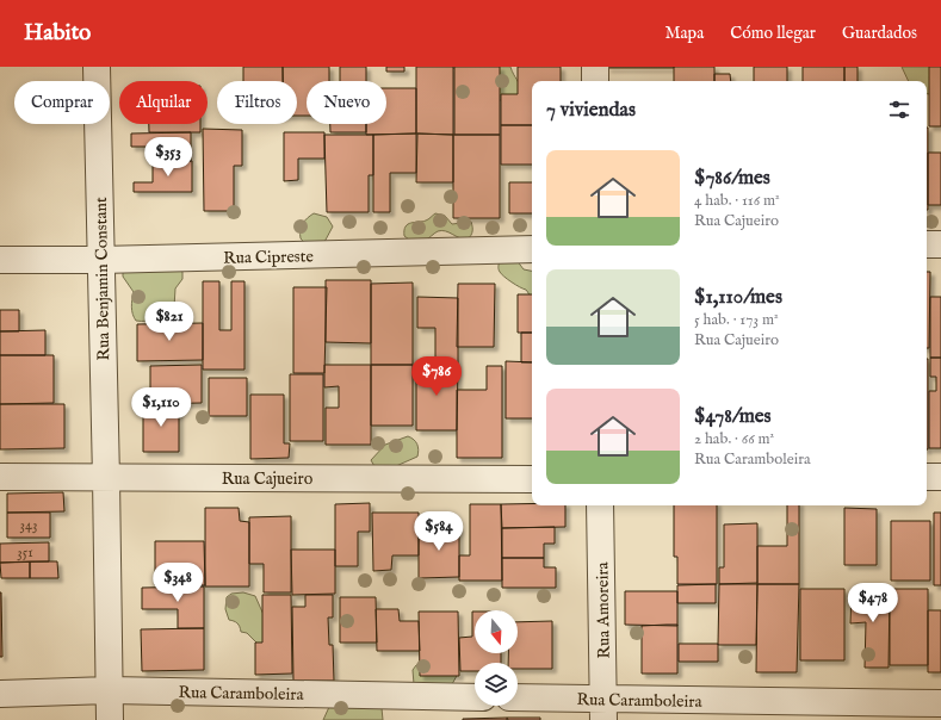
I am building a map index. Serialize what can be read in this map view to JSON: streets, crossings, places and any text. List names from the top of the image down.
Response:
{
  "streets": {
    "street": [
      "Rua Cipreste",
      "Rua Benjamin Constant",
      "Rua Cajueiro",
      "Rua Amoreira",
      "Rua Caramboleira"
    ]
  },
  "crossings": [
    ["Rua Cipreste", "Rua Benjamin Constant"],
    ["Rua Benjamin Constant", "Rua Cajueiro"],
    ["Rua Benjamin Constant", "Rua Caramboleira"],
    ["Rua Amoreira", "Rua Caramboleira"]
  ],
  "house_numbers": ["343", "351"],
  "north": "bottom",
  "page": {
    "header": "Habito",
    "nav": ["Mapa", "Cómo llegar", "Guardados"],
    "chip": [
      "Comprar",
      "Alquilar",
      "Filtros",
      "Nuevo"
    ],
    "heading": "7 viviendas",
    "price": [
      "$353",
      "$821",
      "$786",
      "$1,110",
      "$584",
      "$348",
      "$478"
    ],
    "list": [
      {
        "name": "$786/mes",
        "note": "4 hab. · 116 m² · Rua Cajueiro"
      },
      {
        "name": "$1,110/mes",
        "note": "5 hab. · 173 m² · Rua Cajueiro"
      },
      {
        "name": "$478/mes",
        "note": "2 hab. · 66 m² · Rua Caramboleira"
      }
    ]
  }
}
